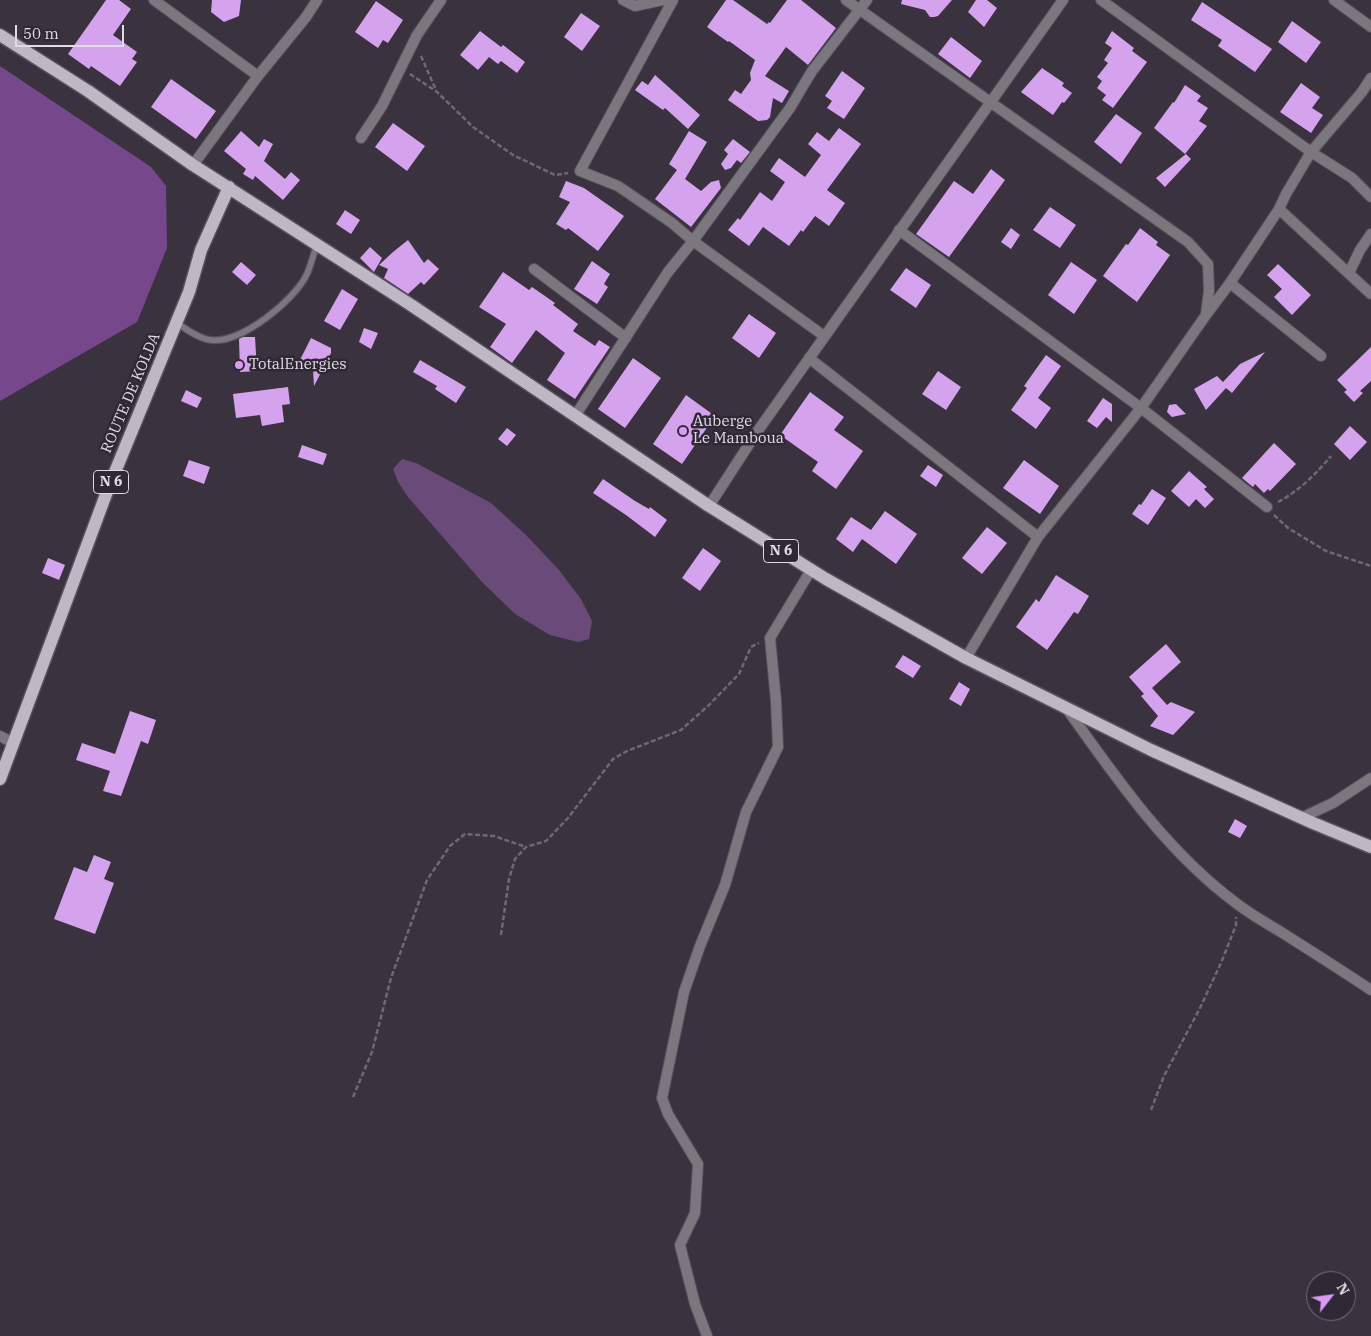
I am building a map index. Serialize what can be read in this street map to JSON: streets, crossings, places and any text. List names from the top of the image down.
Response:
{
  "streets": {
    "main road": ["ROUTE DE KOLDA", "N 6"]
  },
  "crossings": [
    ["ROUTE DE KOLDA", "N 6"]
  ],
  "places": ["TotalEnergies", "Auberge Le Mamboua"],
  "scale_bar": "50 m",
  "north": "top right"
}
